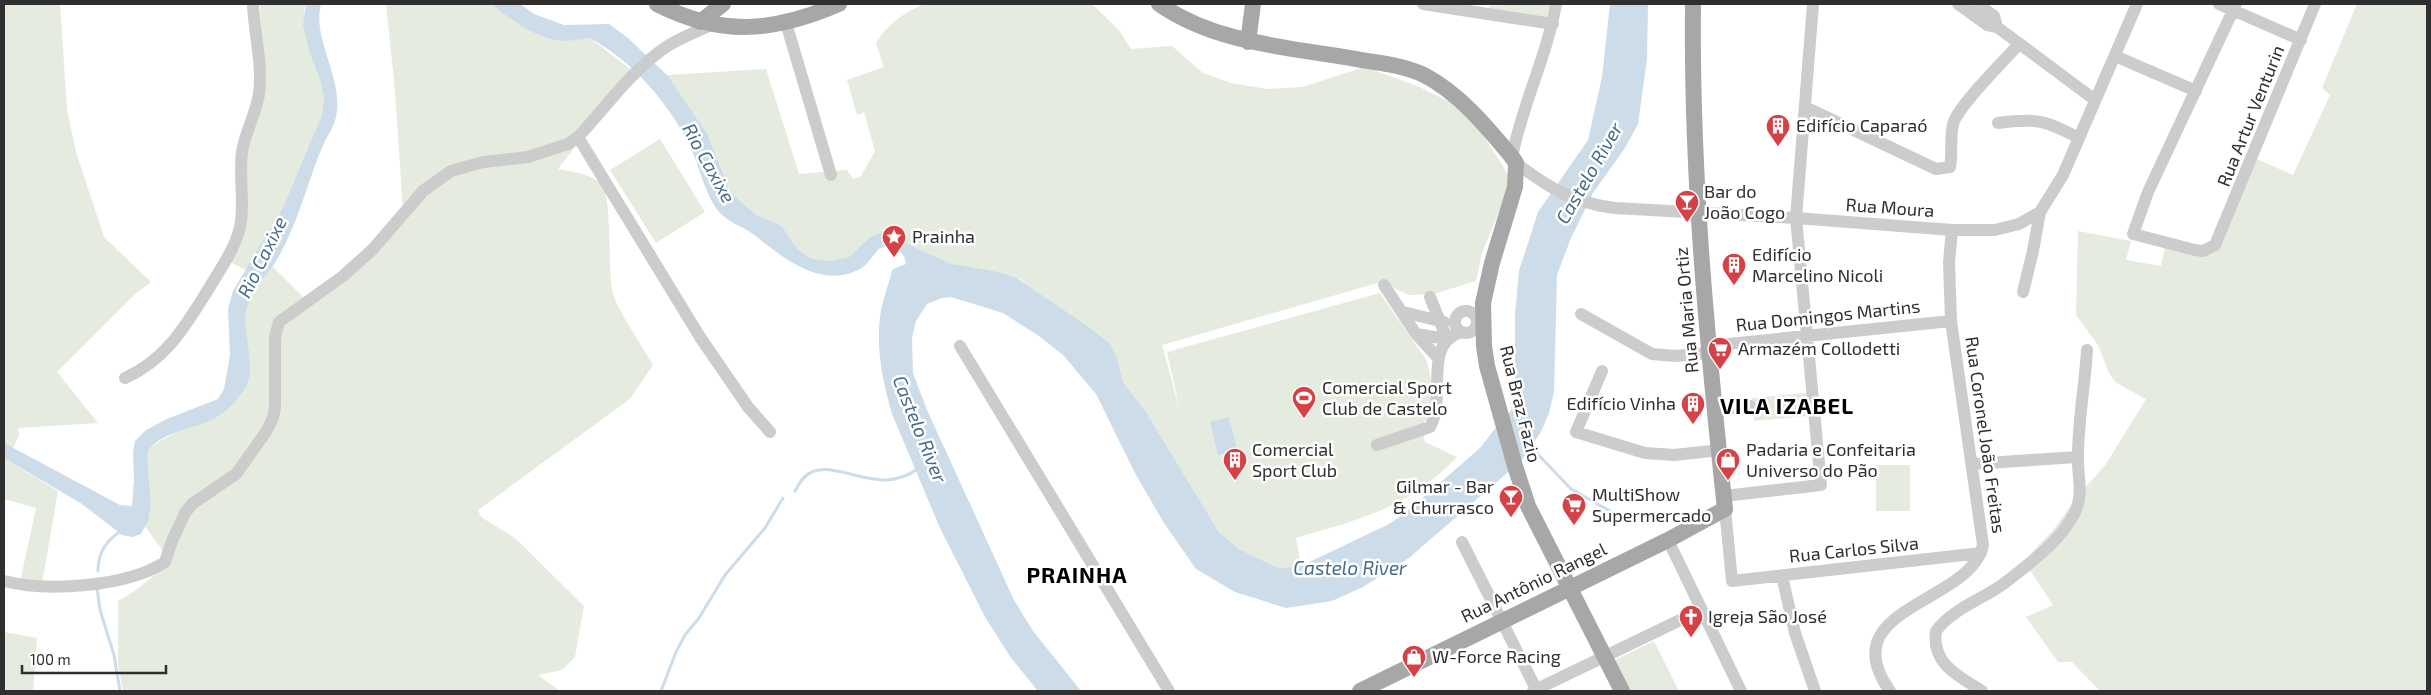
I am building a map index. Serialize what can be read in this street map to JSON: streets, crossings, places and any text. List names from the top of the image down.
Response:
{
  "streets": {
    "main road": ["Rua Maria Ortiz", "Rua Braz Fazio", "Rua Antônio Rangel"],
    "street": [
      "Rua Artur Venturin",
      "Rua Moura",
      "Rua Domingos Martins",
      "Rua Coronel João Freitas",
      "Rua Carlos Silva"
    ]
  },
  "crossings": [
    ["Rua Moura", "Rua Maria Ortiz"],
    ["Rua Moura", "Rua Braz Fazio"],
    ["Rua Moura", "Rua Coronel João Freitas"],
    ["Rua Maria Ortiz", "Rua Domingos Martins"],
    ["Rua Maria Ortiz", "Rua Carlos Silva"],
    ["Rua Maria Ortiz", "Rua Antônio Rangel"],
    ["Rua Domingos Martins", "Rua Coronel João Freitas"],
    ["Rua Braz Fazio", "Rua Antônio Rangel"],
    ["Rua Coronel João Freitas", "Rua Carlos Silva"]
  ],
  "districts": ["VILA IZABEL", "PRAINHA"],
  "water": ["Rio Caxixe", "Castelo River"],
  "places": {
    "building": [
      "Edifício Caparaó",
      "Edifício Marcelino Nicoli",
      "Edifício Vinha",
      "Comercial Sport Club"
    ],
    "bar": ["Bar do João Cogo", "Gilmar - Bar & Churrasco"],
    "place": ["Prainha"],
    "supermarket": ["Armazém Collodetti", "MultiShow Supermercado"],
    "sports": ["Comercial Sport Club de Castelo"],
    "shop": ["Padaria e Confeitaria Universo do Pão", "W-Force Racing"],
    "church": ["Igreja São José"]
  },
  "scale_bar": "100 m"
}
